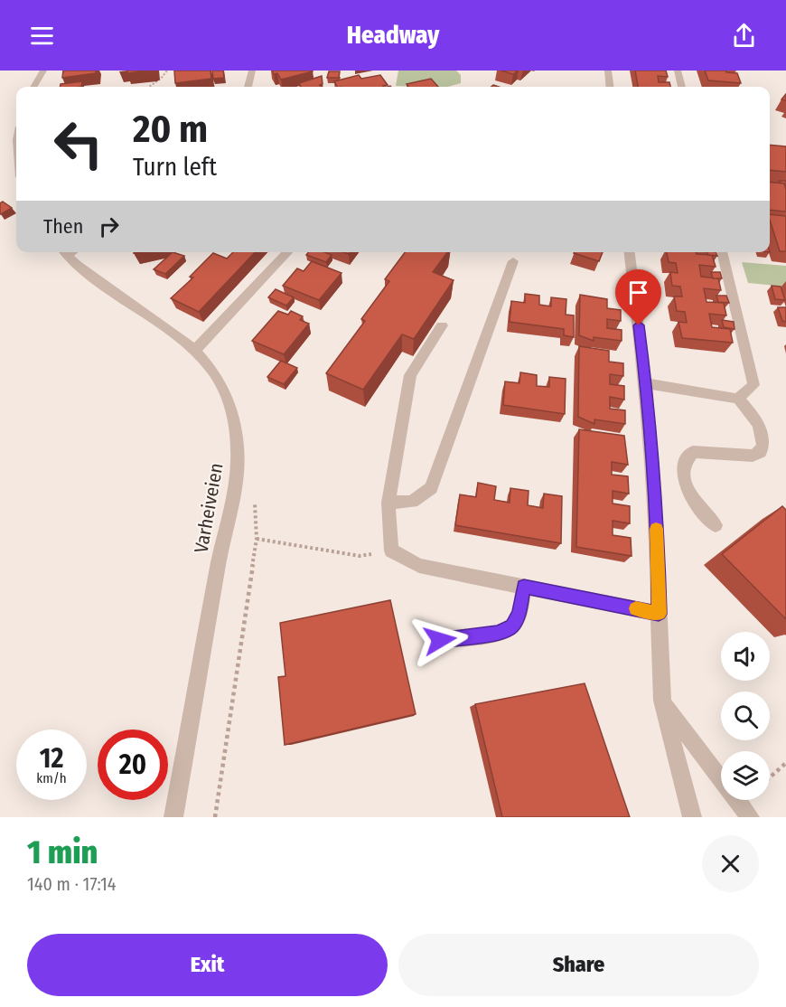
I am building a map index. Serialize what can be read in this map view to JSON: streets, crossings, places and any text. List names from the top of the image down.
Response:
{
  "streets": {
    "street": ["Varheiveien"]
  },
  "page": {
    "header": "Headway",
    "turn": ["20 m", "Turn left"],
    "then": "Then",
    "speed": "12 km/h",
    "limit": "20",
    "heading": ["1 min", "140 m · 17:14"],
    "buttons": ["Exit", "Share"]
  }
}
